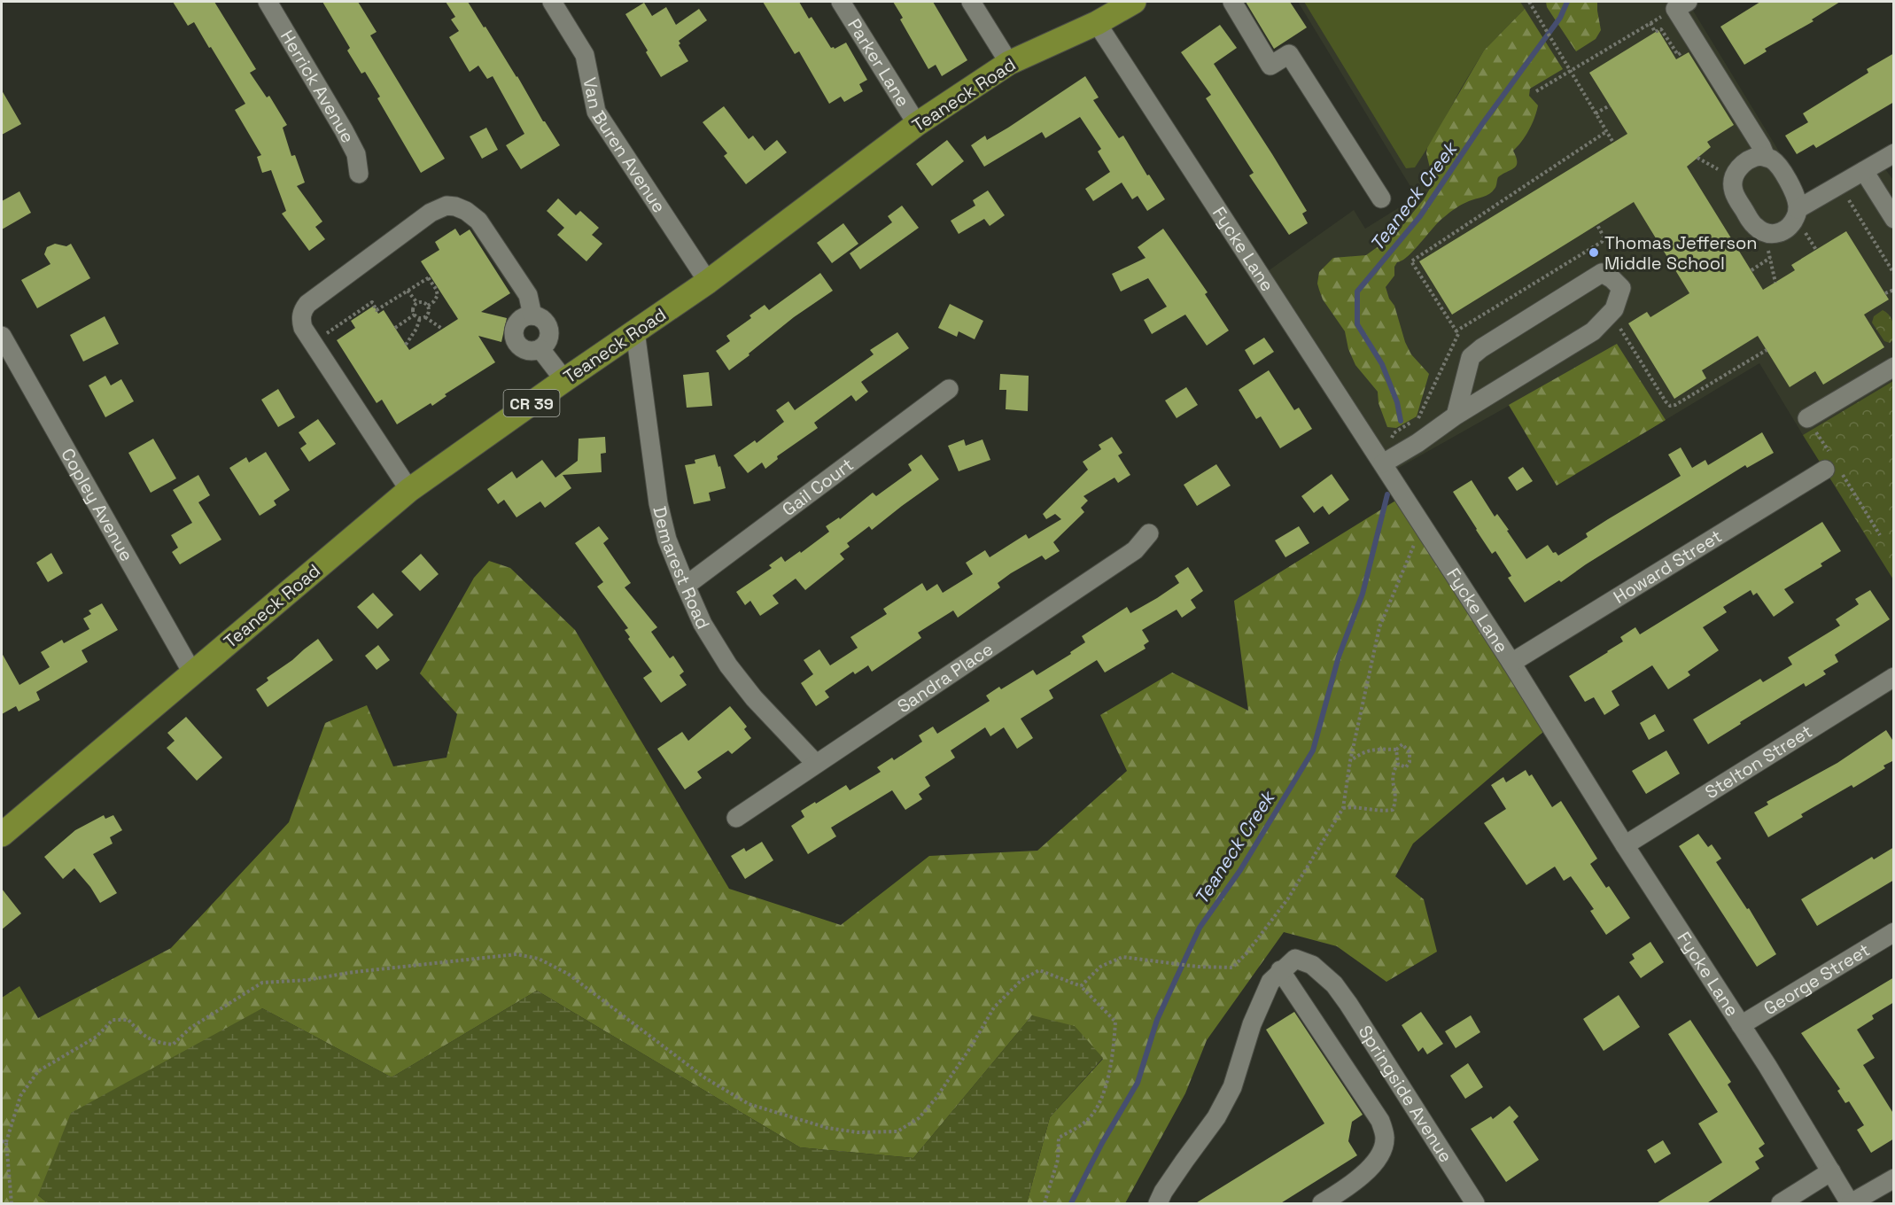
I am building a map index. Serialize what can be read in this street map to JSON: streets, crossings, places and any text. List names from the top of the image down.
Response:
{
  "streets": {
    "main road": ["Teaneck Road", "CR 39"],
    "street": [
      "Parker Lane",
      "Herrick Avenue",
      "Van Buren Avenue",
      "Fycke Lane",
      "Gail Court",
      "Copley Avenue",
      "Demarest Road",
      "Howard Street",
      "Sandra Place",
      "Stelton Street",
      "George Street",
      "Springside Avenue"
    ]
  },
  "crossings": [
    ["Parker Lane", "Teaneck Road"],
    ["Teaneck Road", "Van Buren Avenue"],
    ["Teaneck Road", "Fycke Lane"],
    ["Teaneck Road", "Copley Avenue"],
    ["Teaneck Road", "Demarest Road"],
    ["Fycke Lane", "Howard Street"],
    ["Fycke Lane", "Stelton Street"],
    ["Fycke Lane", "George Street"],
    ["Gail Court", "Demarest Road"],
    ["Demarest Road", "Sandra Place"]
  ],
  "water": ["Teaneck Creek"],
  "places": ["Thomas Jefferson Middle School"]
}
